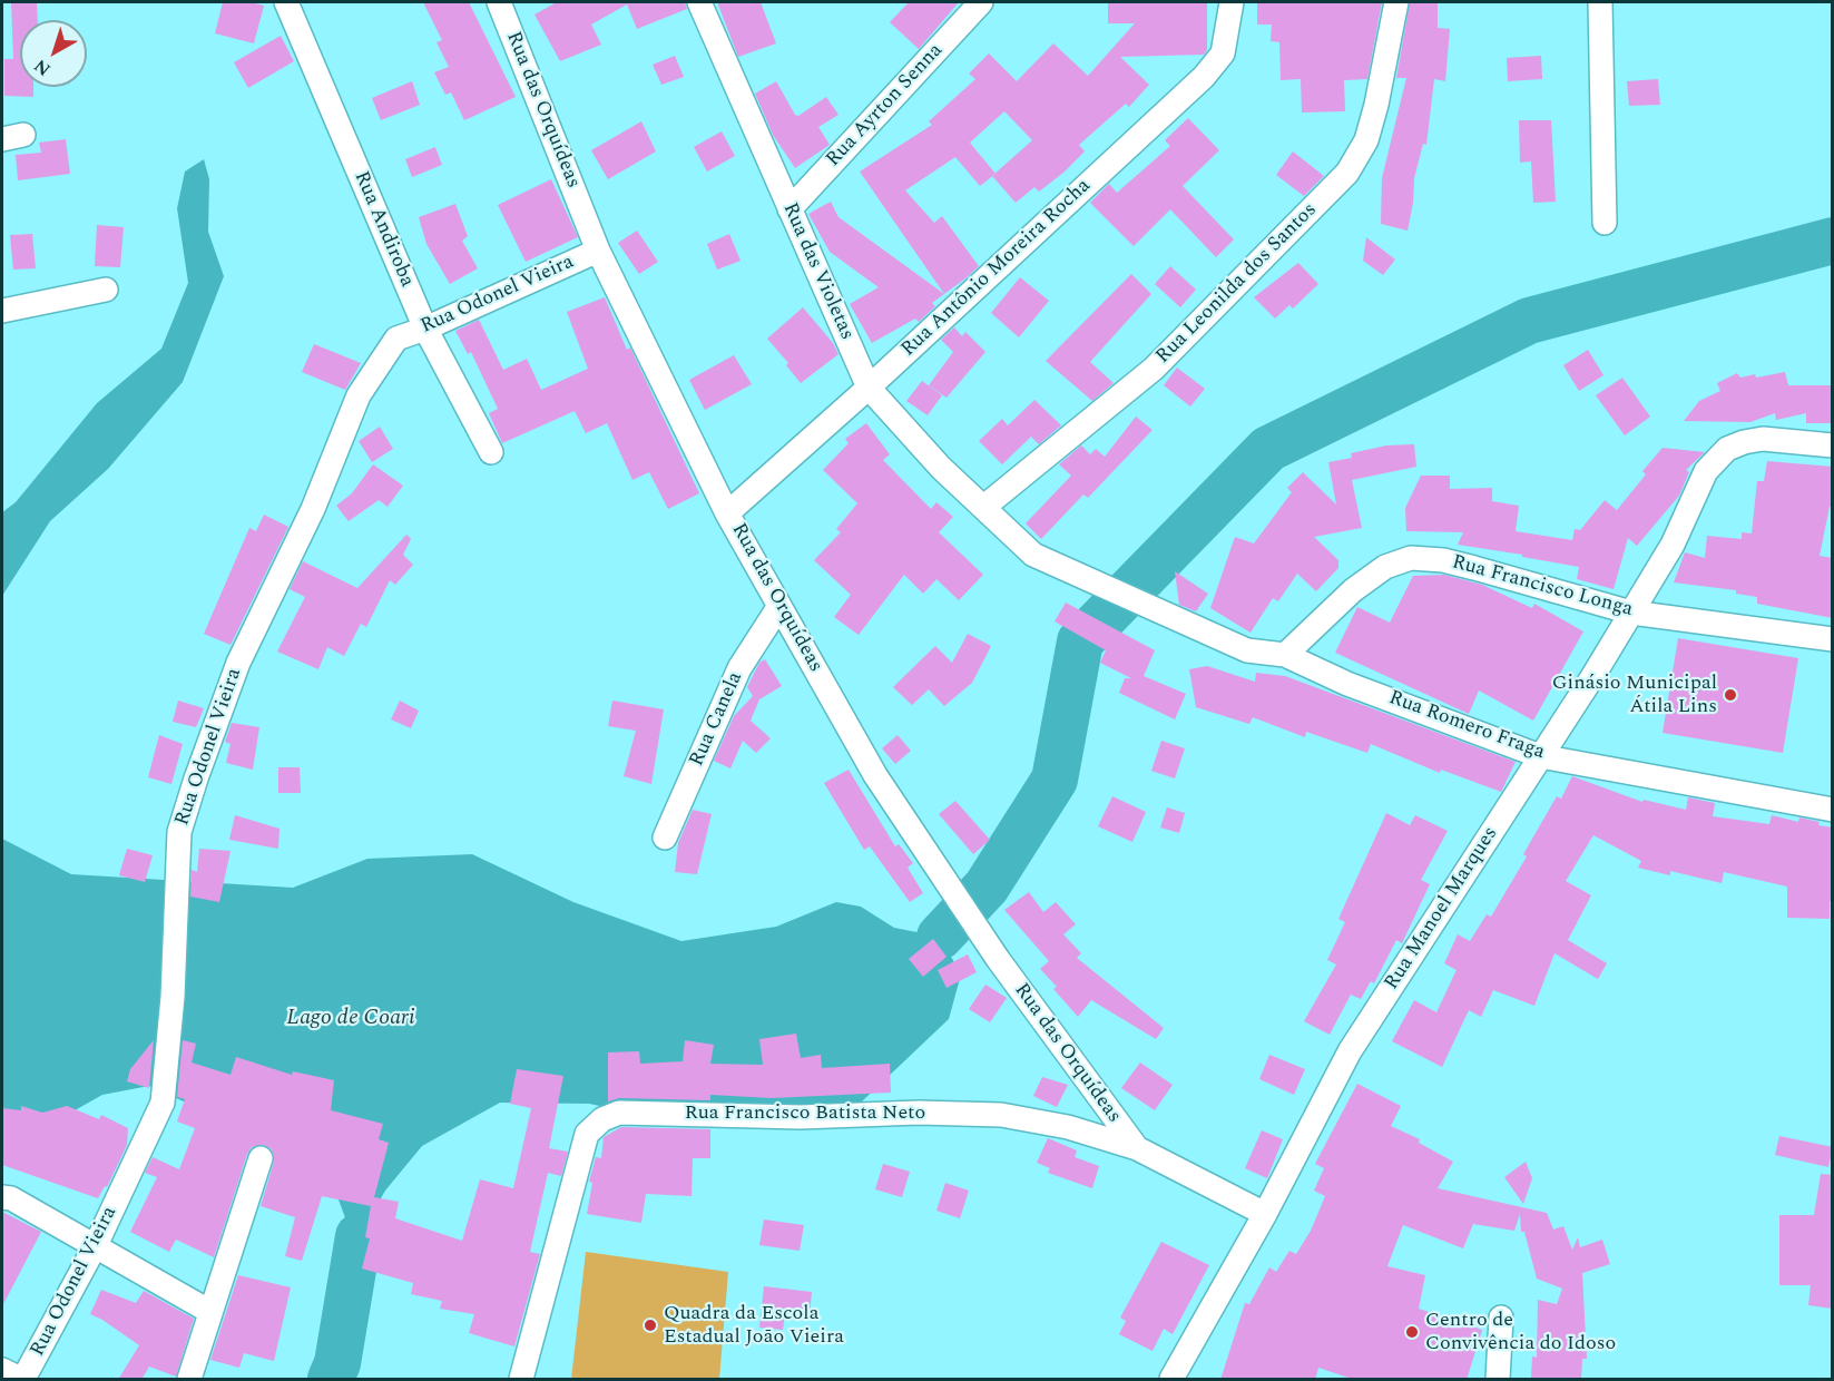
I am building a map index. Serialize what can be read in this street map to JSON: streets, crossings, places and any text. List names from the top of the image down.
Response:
{
  "streets": {
    "street": [
      "Rua Ayrton Senna",
      "Rua das Orquídeas",
      "Rua Andiroba",
      "Rua Antônio Moreira Rocha",
      "Rua das Violetas",
      "Rua Leonilda dos Santos",
      "Rua Odonel Vieira",
      "Rua Francisco Longa",
      "Rua Canela",
      "Rua Romero Fraga",
      "Rua Manoel Marques",
      "Rua Francisco Batista Neto"
    ]
  },
  "crossings": [
    ["Rua Ayrton Senna", "Rua das Violetas"],
    ["Rua das Orquídeas", "Rua Antônio Moreira Rocha"],
    ["Rua das Orquídeas", "Rua Odonel Vieira"],
    ["Rua das Orquídeas", "Rua Canela"],
    ["Rua das Orquídeas", "Rua Francisco Batista Neto"],
    ["Rua Andiroba", "Rua Odonel Vieira"],
    ["Rua Antônio Moreira Rocha", "Rua das Violetas"],
    ["Rua das Violetas", "Rua Leonilda dos Santos"],
    ["Rua das Violetas", "Rua Romero Fraga"],
    ["Rua Francisco Longa", "Rua Romero Fraga"],
    ["Rua Francisco Longa", "Rua Manoel Marques"],
    ["Rua Romero Fraga", "Rua Manoel Marques"],
    ["Rua Manoel Marques", "Rua Francisco Batista Neto"]
  ],
  "water": ["Lago de Coari"],
  "places": ["Ginásio Municipal Átila Lins", "Quadra da Escola Estadual João Vieira", "Centro de Convivência do Idoso"],
  "north": "bottom left"
}
